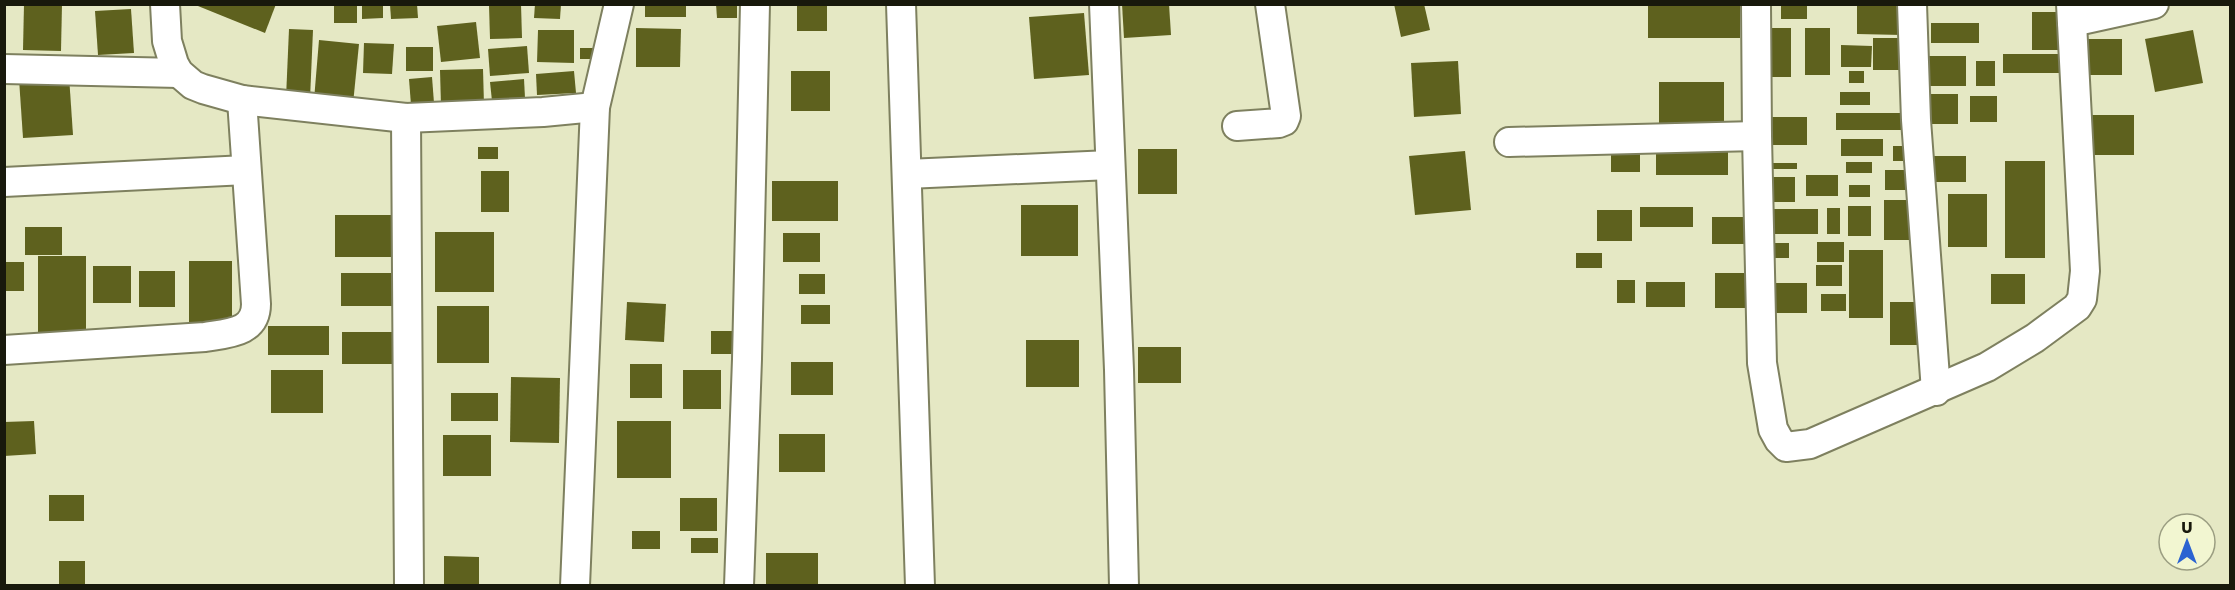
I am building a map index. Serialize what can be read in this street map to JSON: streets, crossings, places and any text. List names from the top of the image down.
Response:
{
  "north": "top"
}
